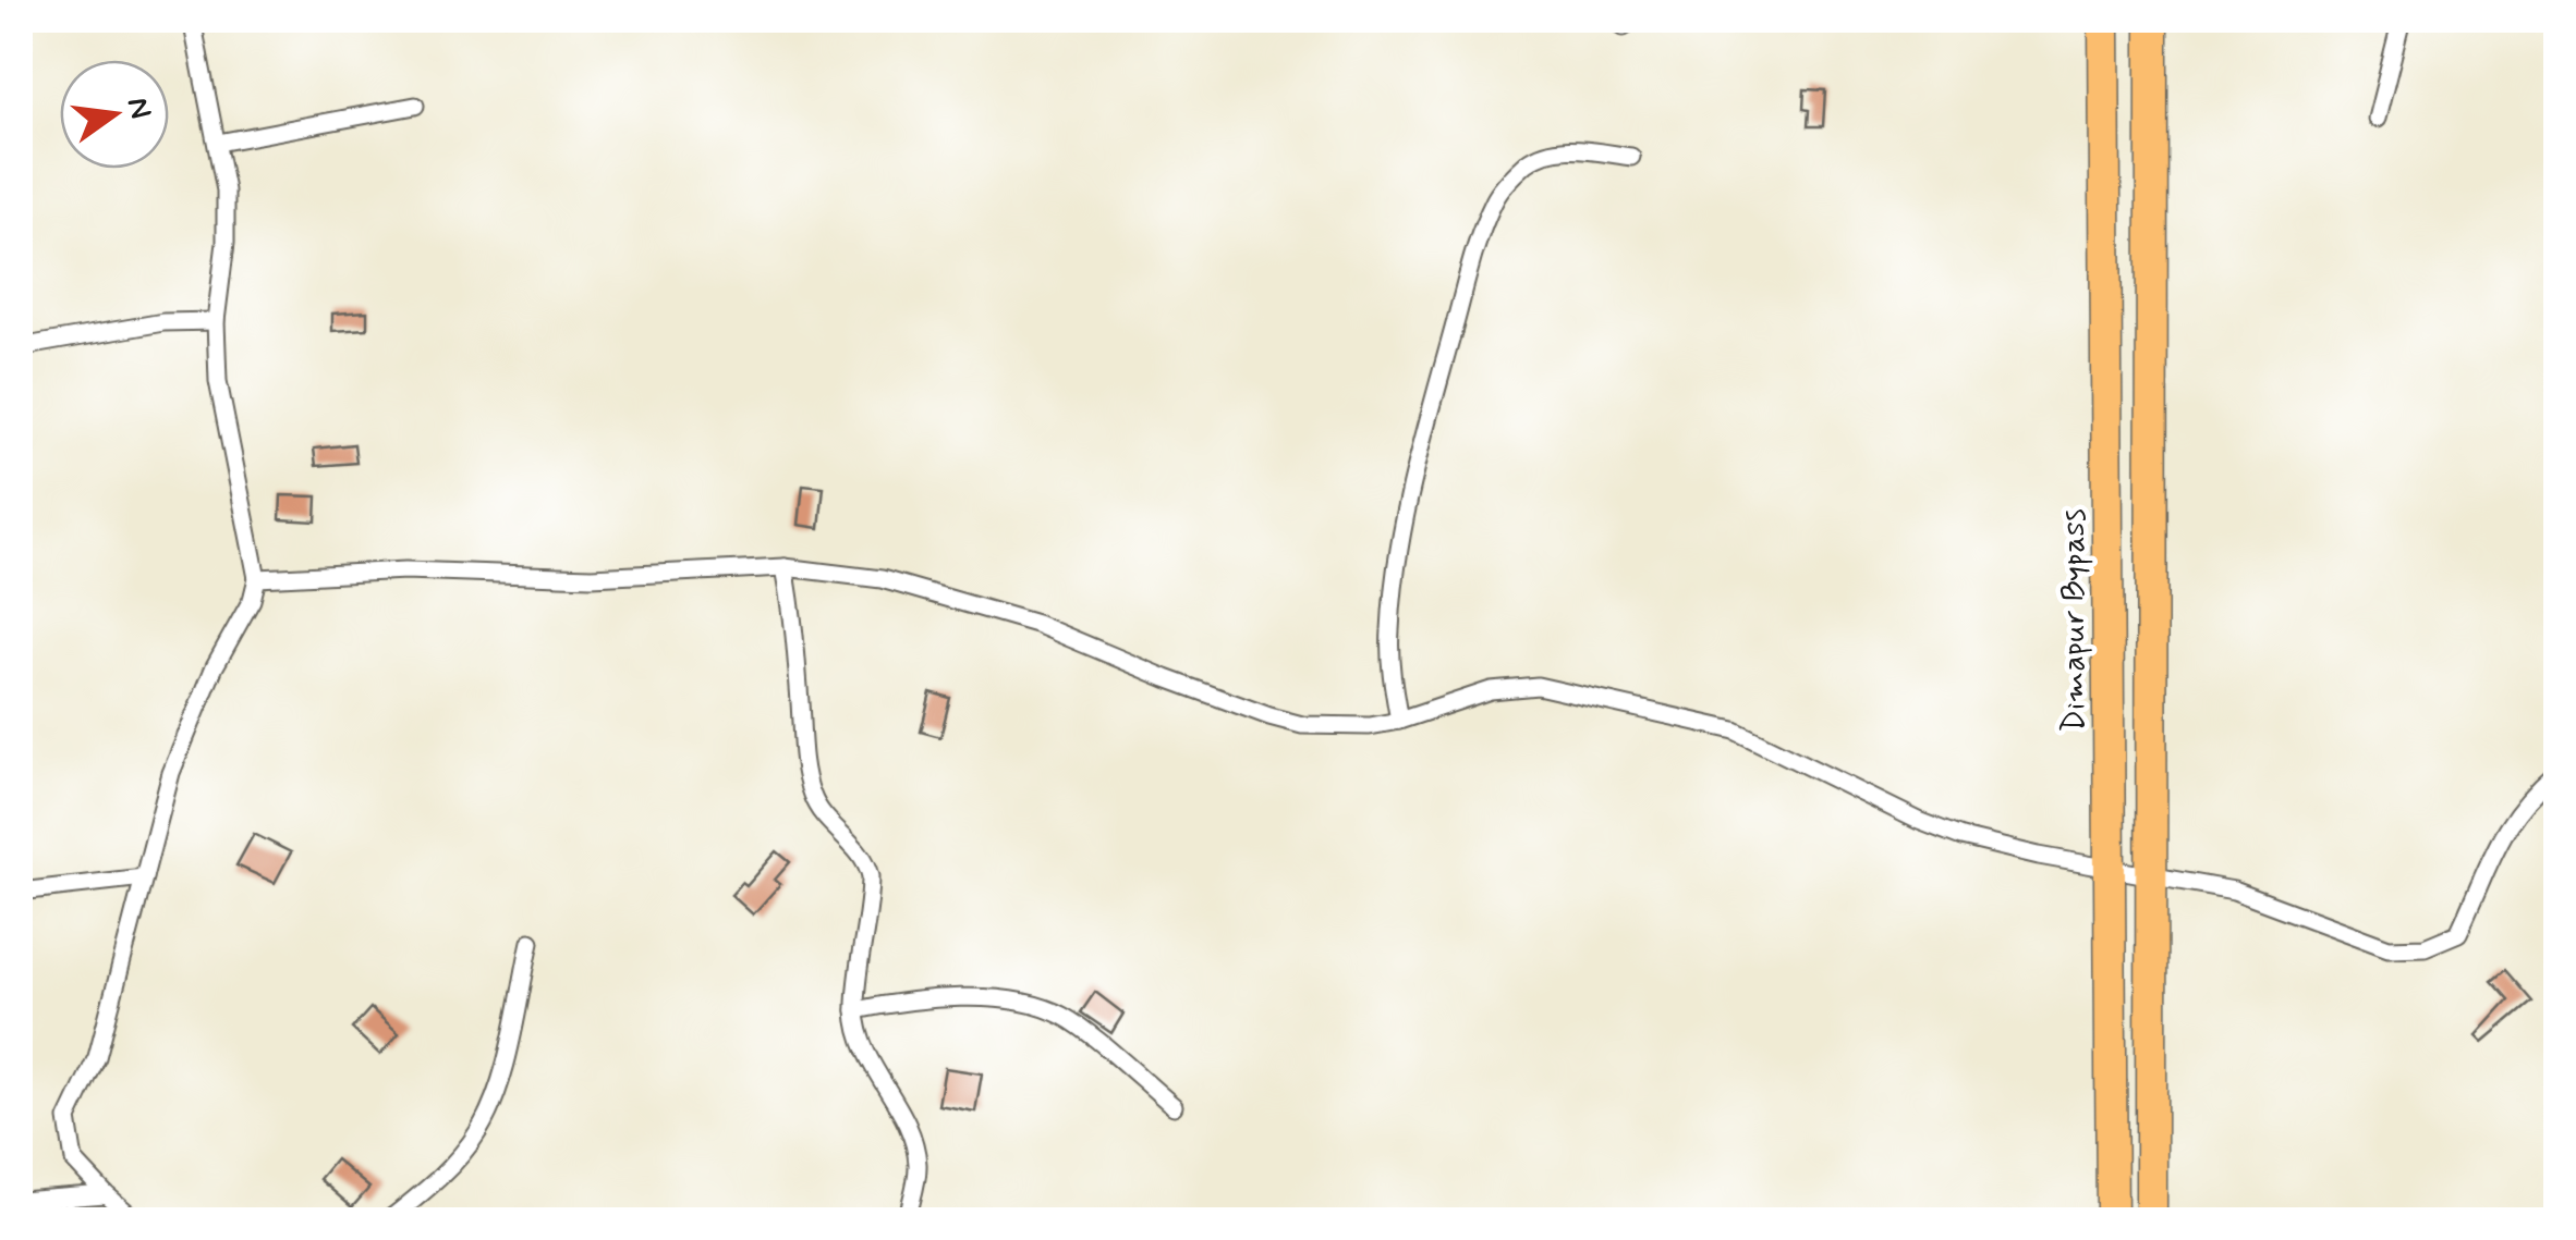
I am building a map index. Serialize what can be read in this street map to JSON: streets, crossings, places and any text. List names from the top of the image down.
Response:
{
  "streets": {
    "highway": ["Dimapur Bypass"]
  },
  "north": "right"
}
